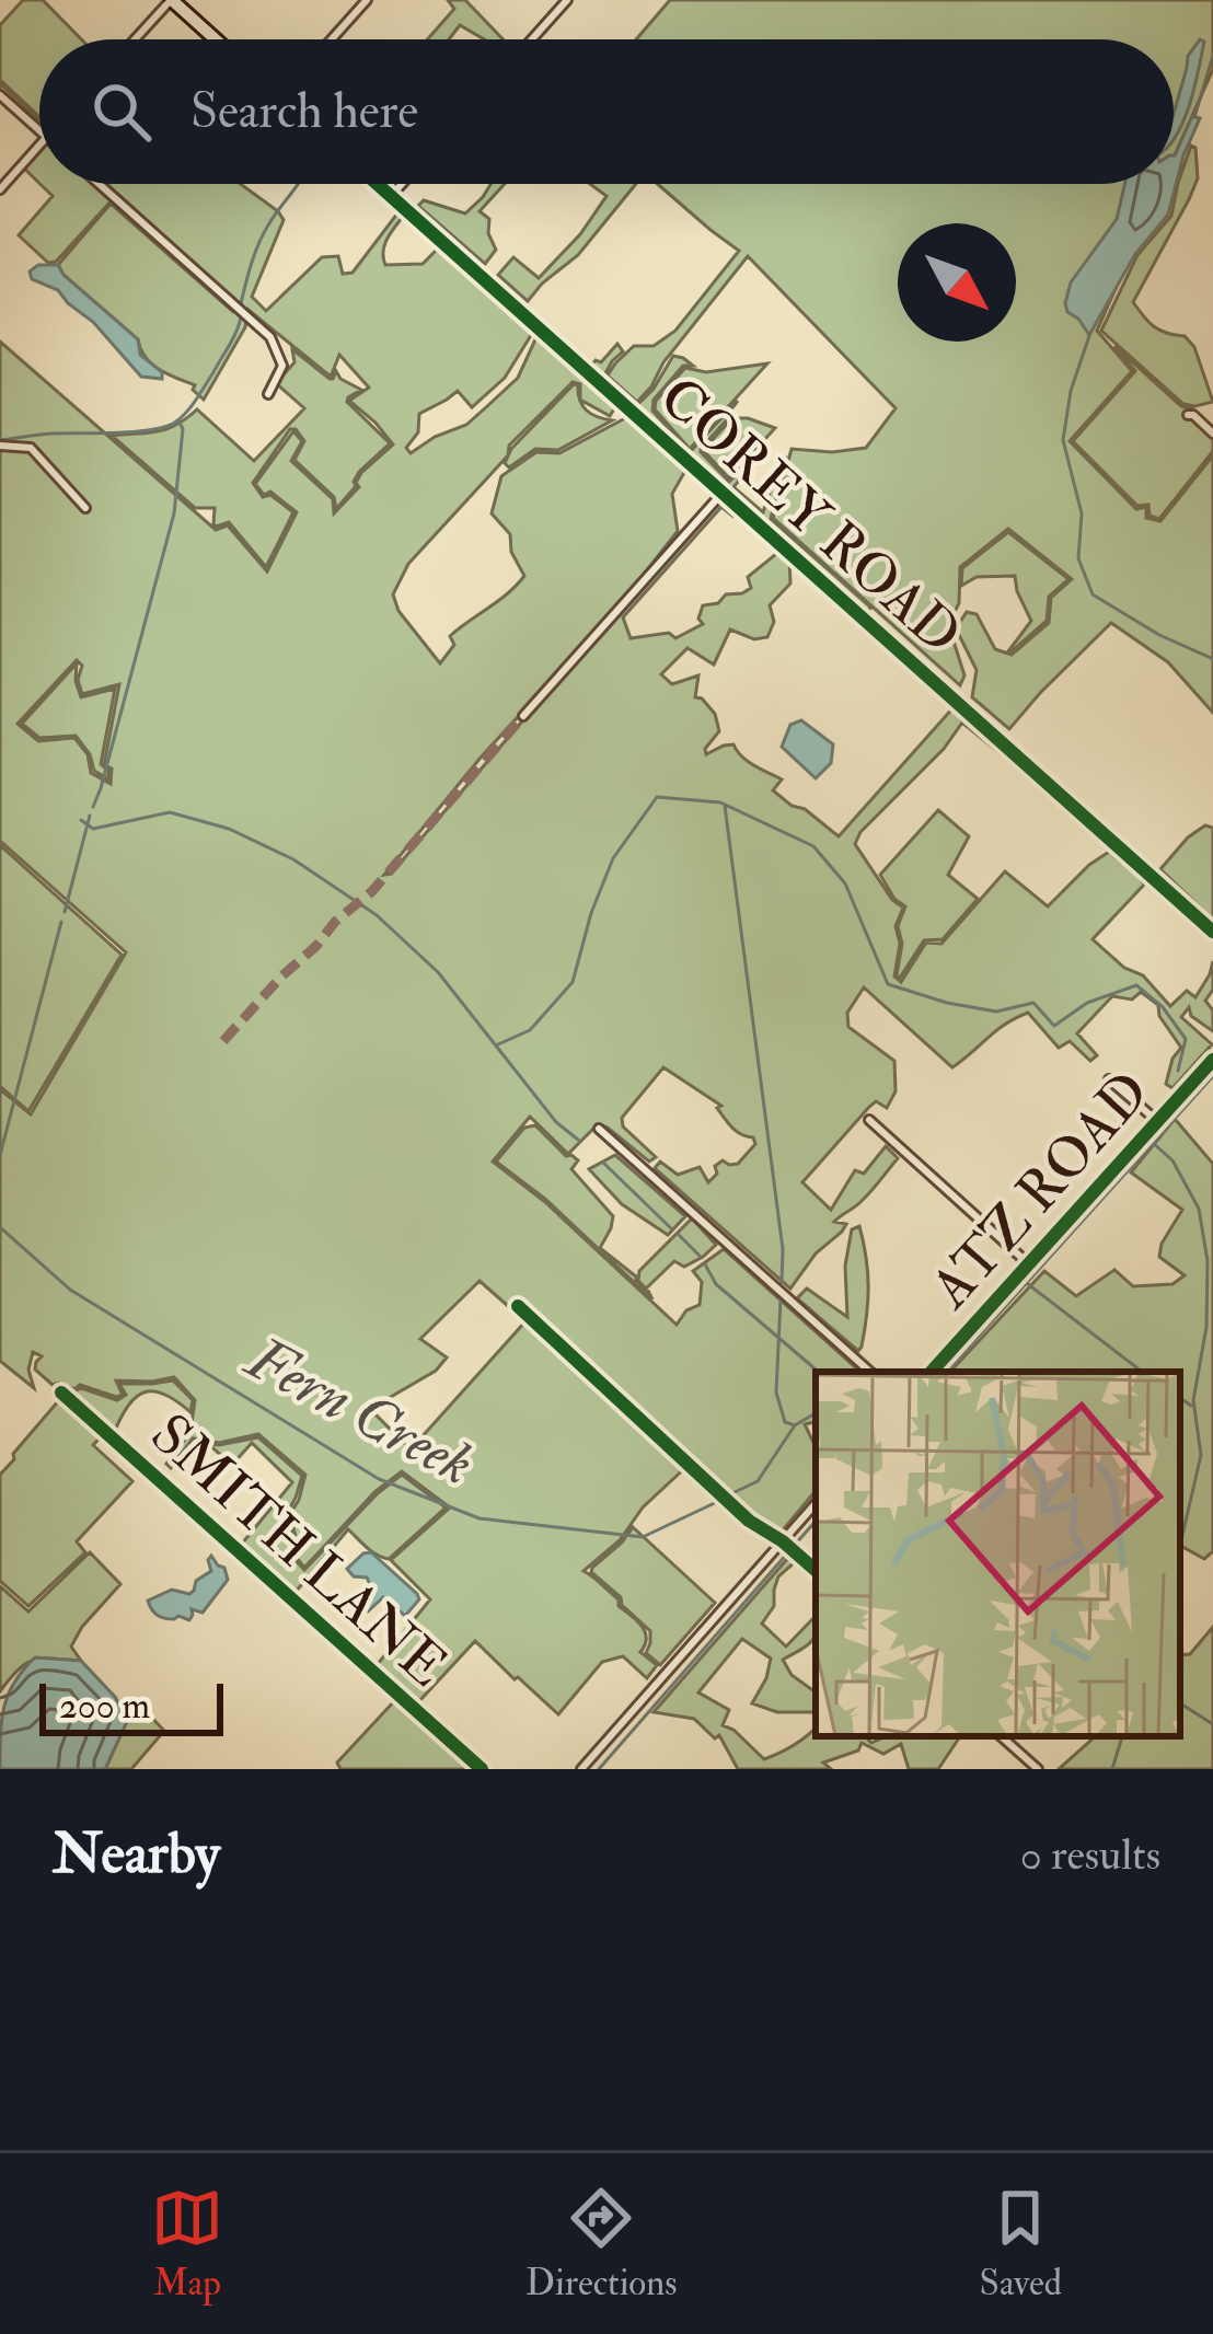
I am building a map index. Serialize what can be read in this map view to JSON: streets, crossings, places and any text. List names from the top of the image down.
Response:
{
  "streets": {
    "street": ["COREY ROAD", "ATZ ROAD", "SMITH LANE"]
  },
  "water": ["Fern Creek"],
  "scale_bar": "200 m",
  "north": "bottom right",
  "page": {
    "search": "Search here",
    "scale": "200 m",
    "heading": ["Nearby", "0 results"],
    "nav": ["Map", "Directions", "Saved"]
  }
}
